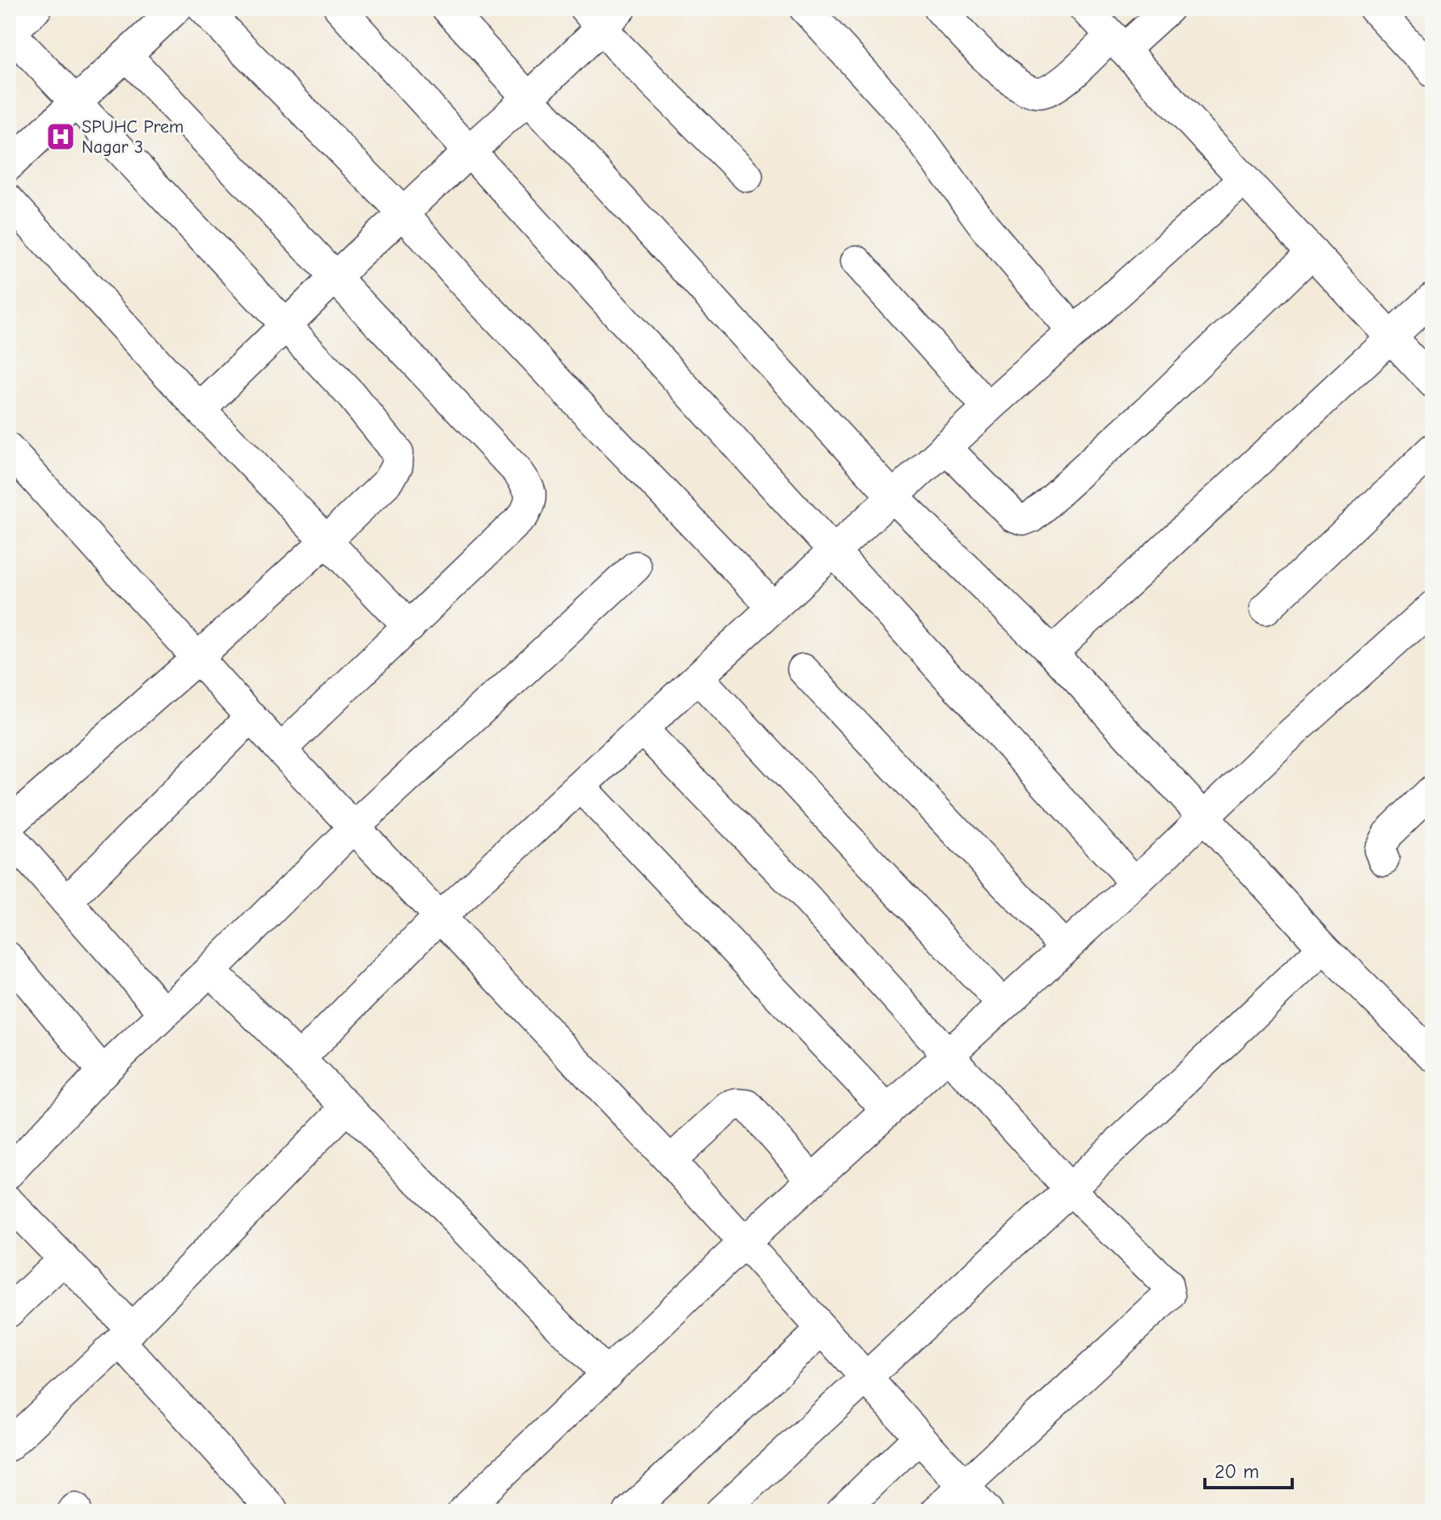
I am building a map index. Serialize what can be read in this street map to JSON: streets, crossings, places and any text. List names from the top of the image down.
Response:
{
  "places": {
    "hospital": ["SPUHC Prem Nagar 3"]
  },
  "scale_bar": "20 m"
}
